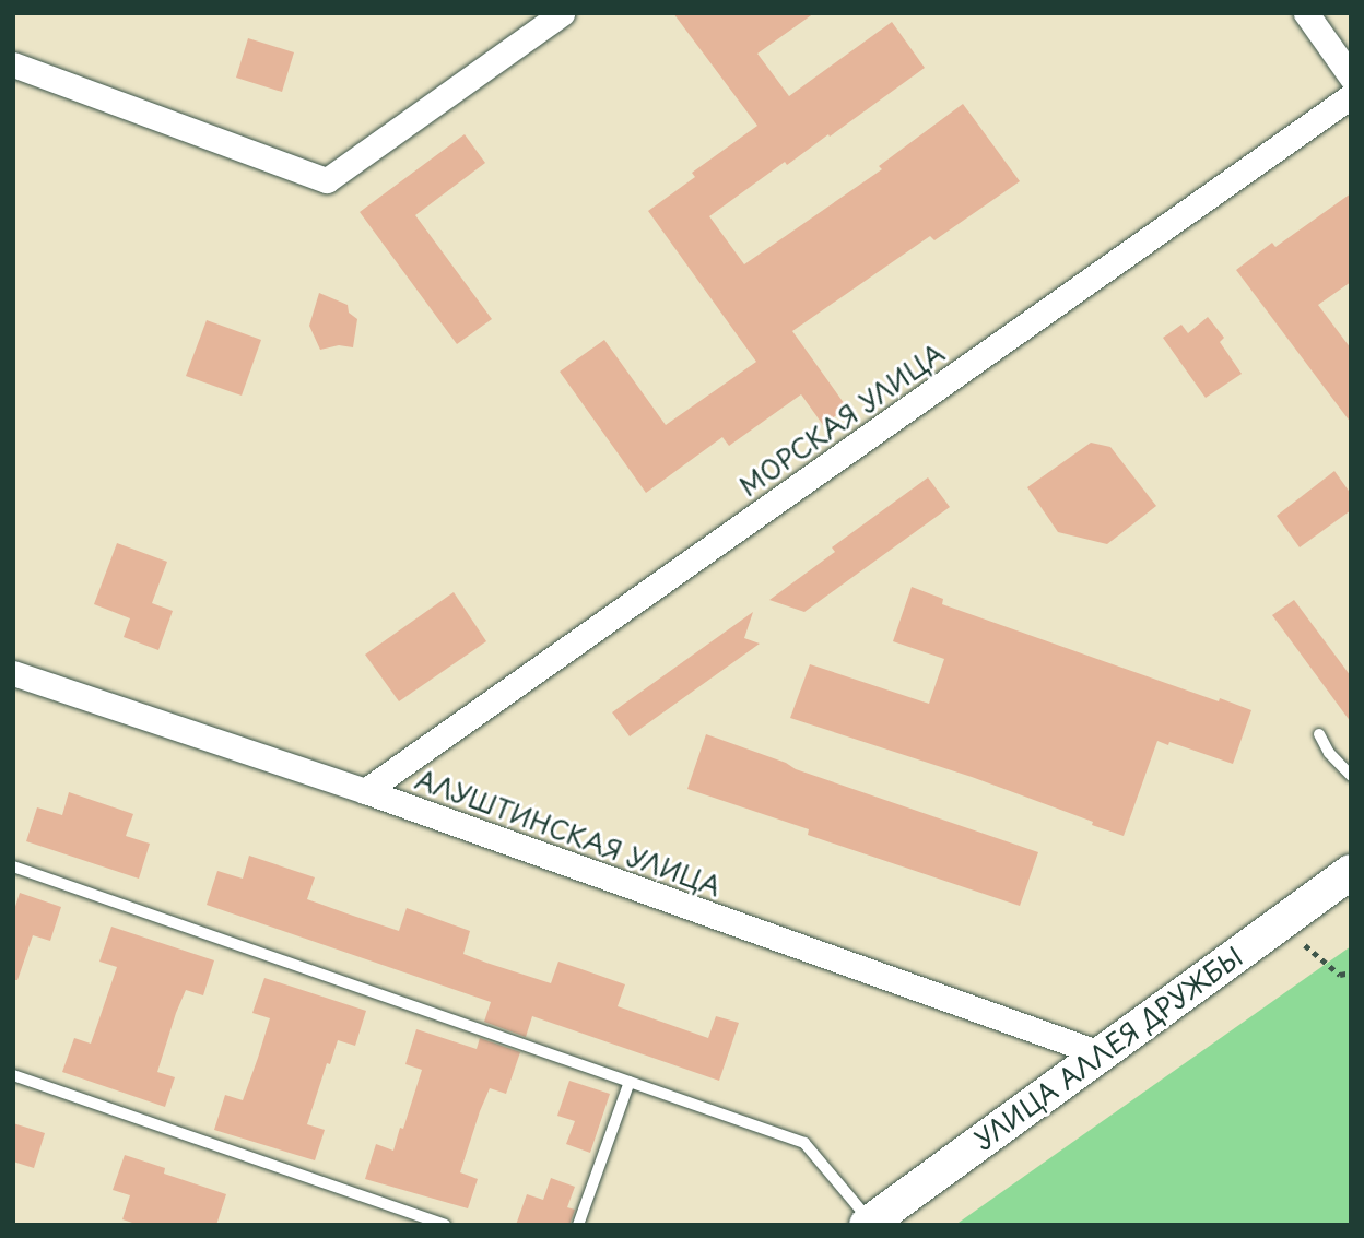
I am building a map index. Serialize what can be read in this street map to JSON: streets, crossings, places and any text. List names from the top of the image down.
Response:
{
  "streets": {
    "main road": ["УЛИЦА АЛЛЕЯ ДРУЖБЫ"],
    "street": ["МОРСКАЯ УЛИЦА", "АЛУШТИНСКАЯ УЛИЦА"]
  },
  "crossings": [
    ["МОРСКАЯ УЛИЦА", "АЛУШТИНСКАЯ УЛИЦА"],
    ["АЛУШТИНСКАЯ УЛИЦА", "УЛИЦА АЛЛЕЯ ДРУЖБЫ"]
  ]
}
